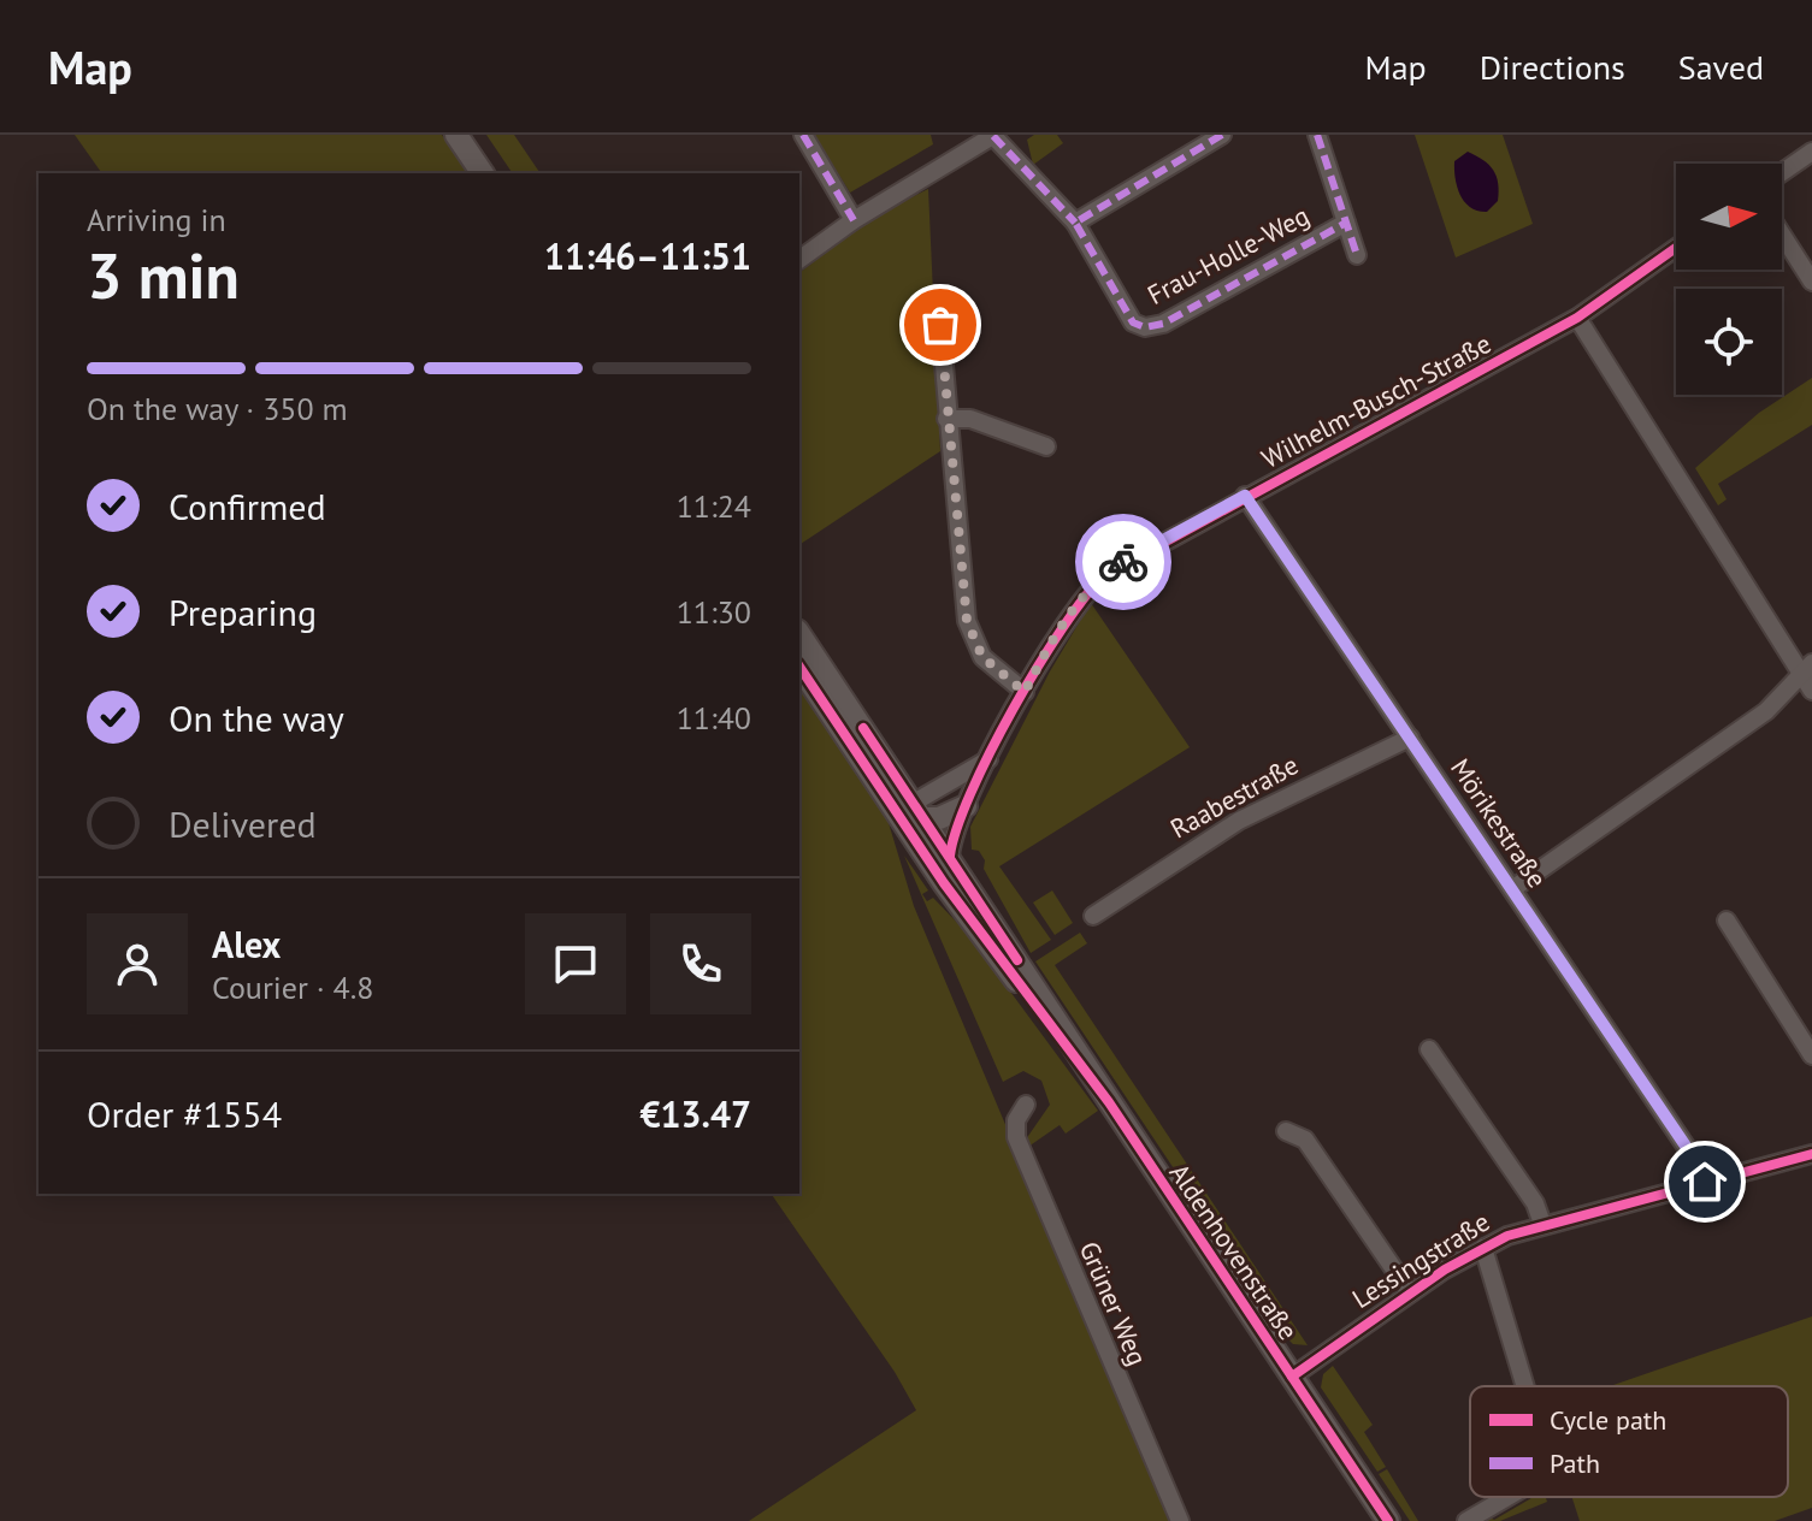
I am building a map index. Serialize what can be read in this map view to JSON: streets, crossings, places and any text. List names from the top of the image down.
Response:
{
  "streets": {
    "street": [
      "Frau-Holle-Weg",
      "Wilhelm-Busch-Straße",
      "Raabestraße",
      "Mörikestraße",
      "Aldenhovenstraße",
      "Lessingstraße",
      "Grüner Weg"
    ]
  },
  "crossings": [
    ["Wilhelm-Busch-Straße", "Mörikestraße"],
    ["Wilhelm-Busch-Straße", "Aldenhovenstraße"],
    ["Raabestraße", "Mörikestraße"],
    ["Mörikestraße", "Lessingstraße"],
    ["Aldenhovenstraße", "Lessingstraße"]
  ],
  "legend": ["Cycle path", "Path"],
  "north": "right",
  "page": {
    "header": "Map",
    "nav": ["Map", "Directions", "Saved"],
    "heading": ["3 min", "Arriving in", "11:46–11:51"],
    "panel": [
      "Alex",
      "Courier · 4.8",
      "Order #1554",
      "€13.47"
    ],
    "bar": "On the way · 350 m",
    "list": [
      ["Confirmed", "11:24"],
      ["Preparing", "11:30"],
      ["On the way", "11:40"],
      "Delivered"
    ]
  }
}
